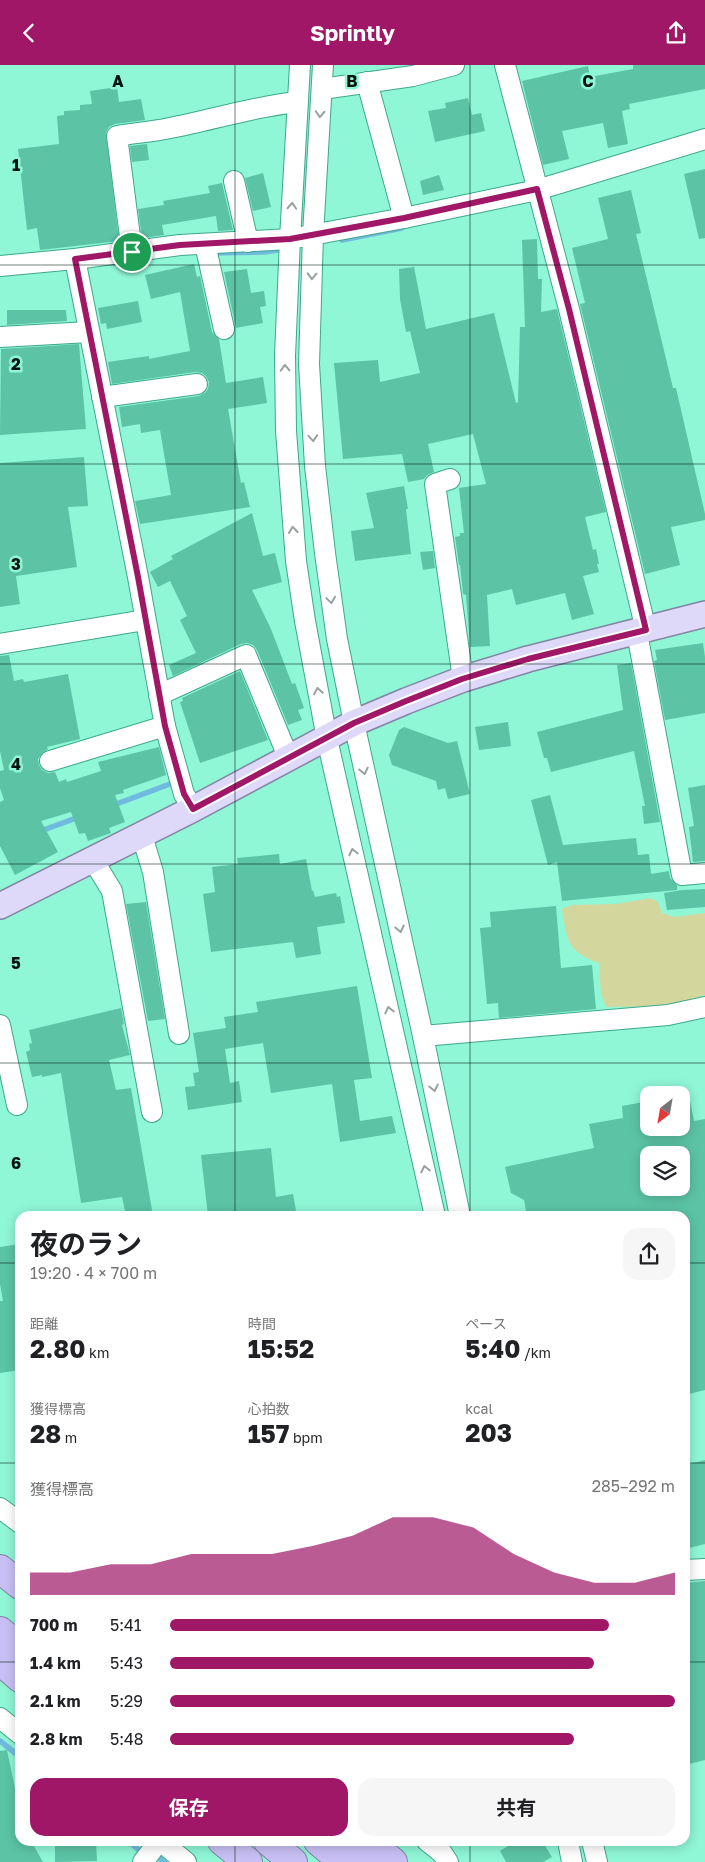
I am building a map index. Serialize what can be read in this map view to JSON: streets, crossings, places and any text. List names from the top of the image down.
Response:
{
  "north": "bottom left",
  "page": {
    "header": "Sprintly",
    "heading": ["夜のラン", "19:20 · 4 × 700 m"],
    "stats": [
      ["距離", "2.80 km"],
      ["時間", "15:52"],
      ["ペース", "5:40 /km"],
      ["獲得標高", "28 m"],
      ["心拍数", "157 bpm"],
      ["kcal", "203"]
    ],
    "chart": ["獲得標高", "285–292 m"],
    "list": [
      {
        "name": "700 m",
        "note": "5:41"
      },
      {
        "name": "1.4 km",
        "note": "5:43"
      },
      {
        "name": "2.1 km",
        "note": "5:29"
      },
      {
        "name": "2.8 km",
        "note": "5:48"
      }
    ],
    "buttons": ["保存", "共有"]
  },
  "grid": {
    "columns": ["A", "B", "C"],
    "rows": [
      "1",
      "2",
      "3",
      "4",
      "5",
      "6"
    ]
  }
}
